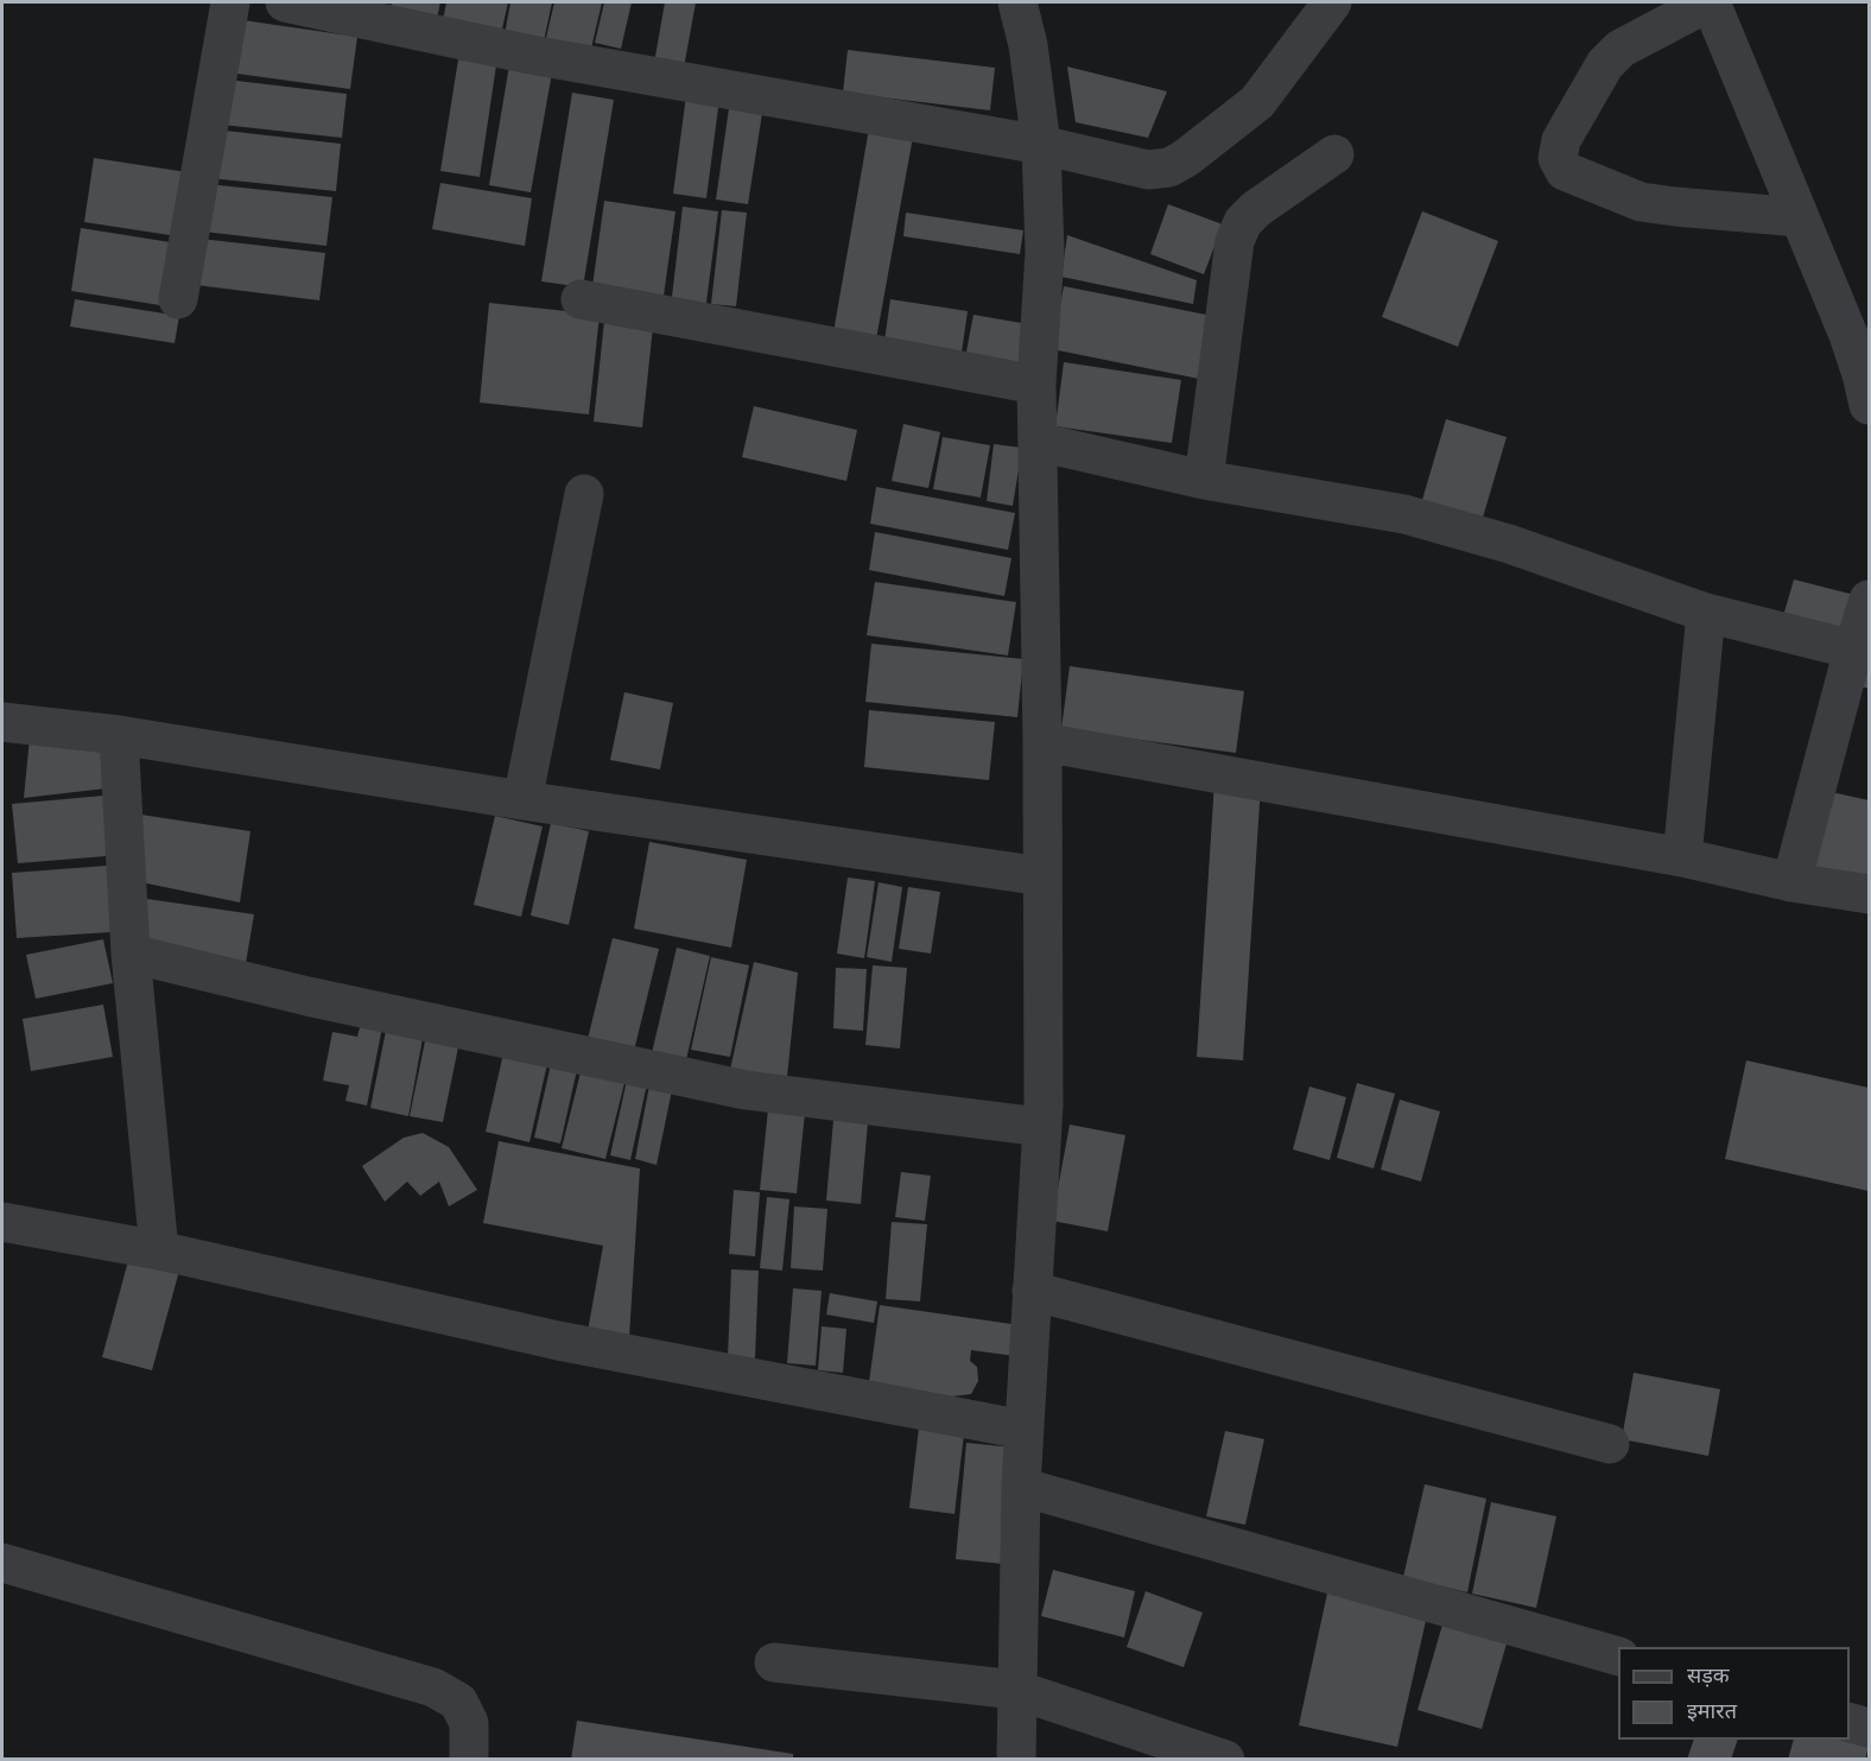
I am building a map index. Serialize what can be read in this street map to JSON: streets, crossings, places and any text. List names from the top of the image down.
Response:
{
  "legend": ["सड़क", "इमारत"]
}
